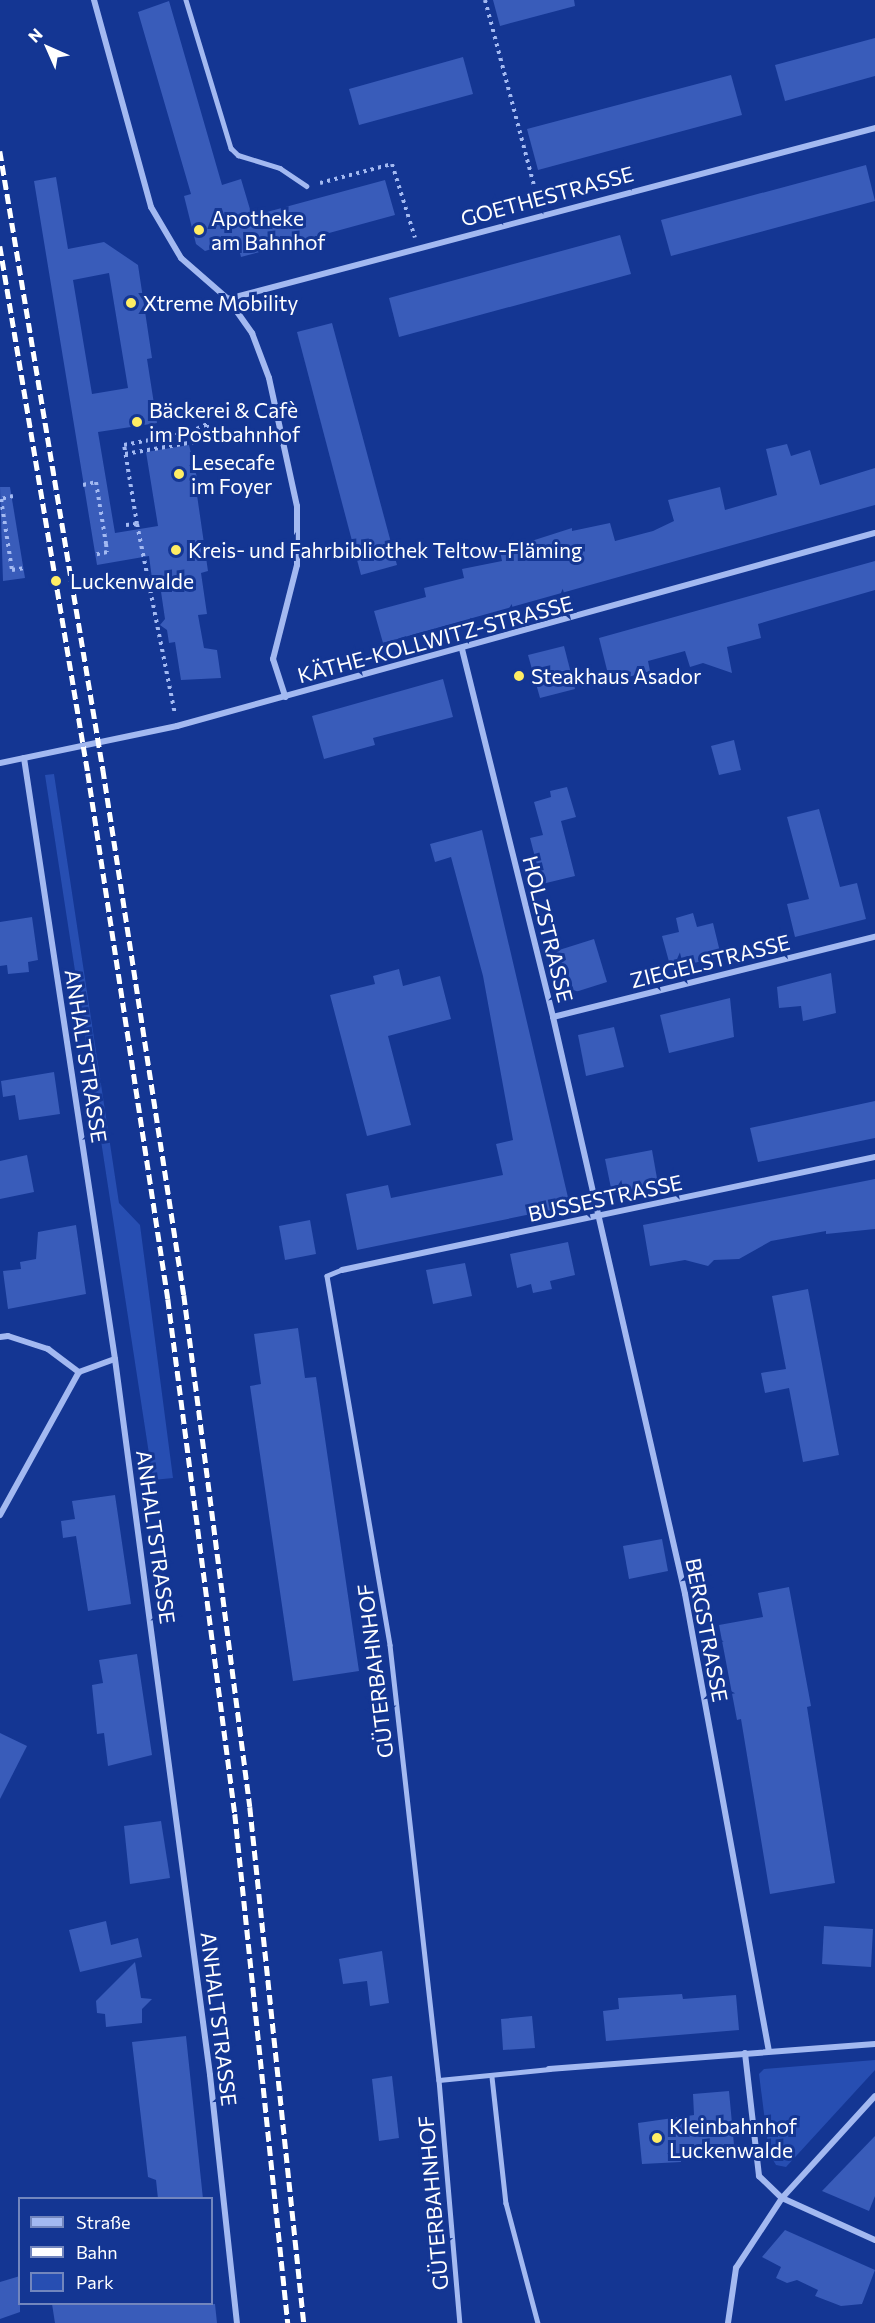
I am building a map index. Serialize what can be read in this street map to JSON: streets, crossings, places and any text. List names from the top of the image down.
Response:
{
  "streets": {
    "street": [
      "GOETHESTRASSE",
      "KÄTHE-KOLLWITZ-STRASSE",
      "HOLZSTRASSE",
      "ZIEGELSTRASSE",
      "ANHALTSTRASSE",
      "BUSSESTRASSE",
      "BERGSTRASSE"
    ],
    "lane": ["GÜTERBAHNHOF"]
  },
  "crossings": [
    ["KÄTHE-KOLLWITZ-STRASSE", "HOLZSTRASSE"],
    ["KÄTHE-KOLLWITZ-STRASSE", "ANHALTSTRASSE"],
    ["HOLZSTRASSE", "ZIEGELSTRASSE"],
    ["HOLZSTRASSE", "BUSSESTRASSE"],
    ["HOLZSTRASSE", "BERGSTRASSE"],
    ["BUSSESTRASSE", "BERGSTRASSE"],
    ["BUSSESTRASSE", "GÜTERBAHNHOF"]
  ],
  "places": [
    "Apotheke am Bahnhof",
    "Xtreme Mobility",
    "Bäckerei & Cafè im Postbahnhof",
    "Lesecafe im Foyer",
    "Kreis- und Fahrbibliothek Teltow-Fläming",
    "Luckenwalde",
    "Steakhaus Asador",
    "Kleinbahnhof Luckenwalde"
  ],
  "legend": ["Straße", "Bahn", "Park"],
  "north": "top left"
}
